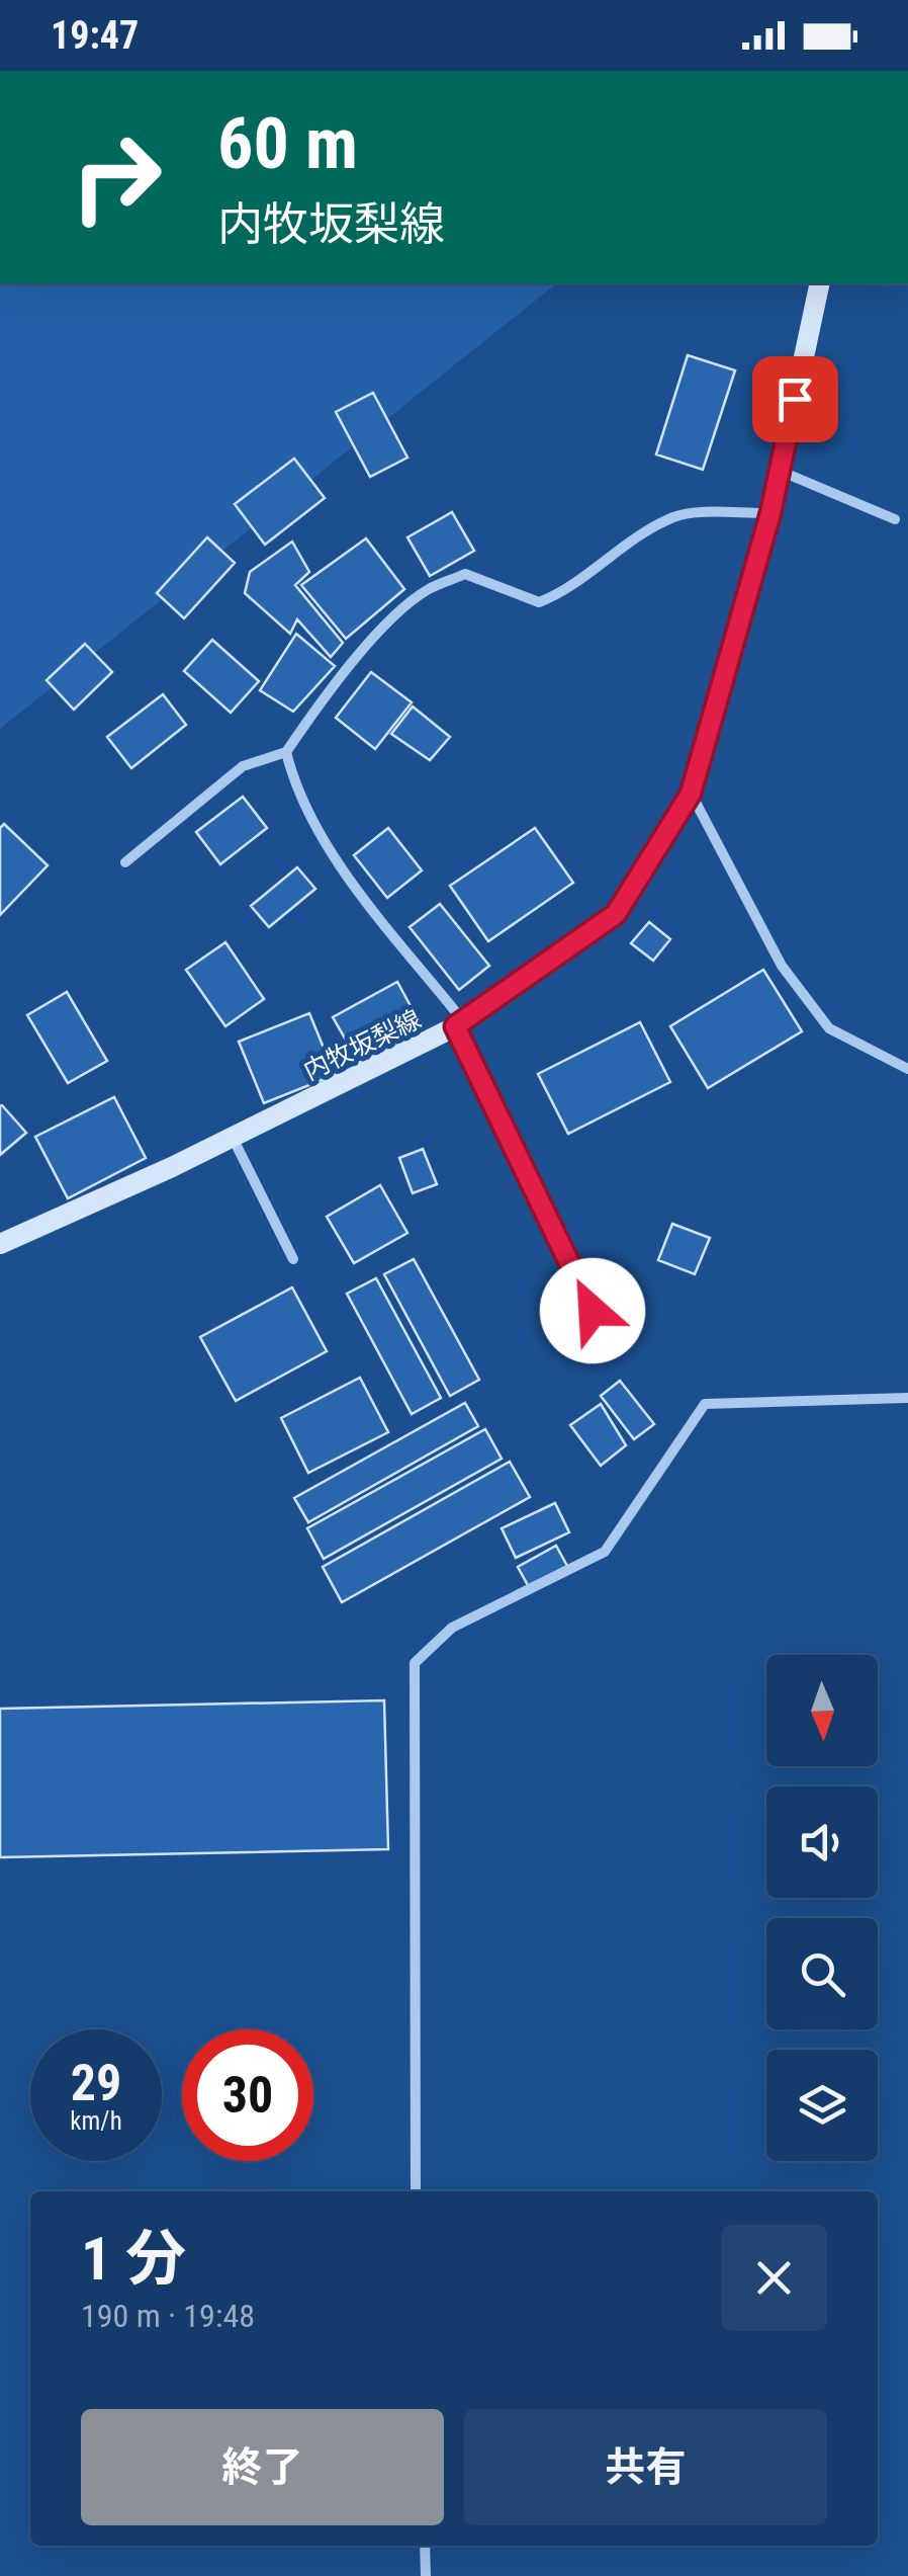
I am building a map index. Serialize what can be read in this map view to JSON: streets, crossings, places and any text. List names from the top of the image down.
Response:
{
  "streets": {
    "main road": ["内牧坂梨線"]
  },
  "north": "bottom",
  "page": {
    "status": "19:47",
    "turn": ["60 m", "内牧坂梨線"],
    "speed": "29 km/h",
    "limit": "30",
    "heading": ["1 分", "190 m · 19:48"],
    "buttons": ["終了", "共有"]
  }
}
